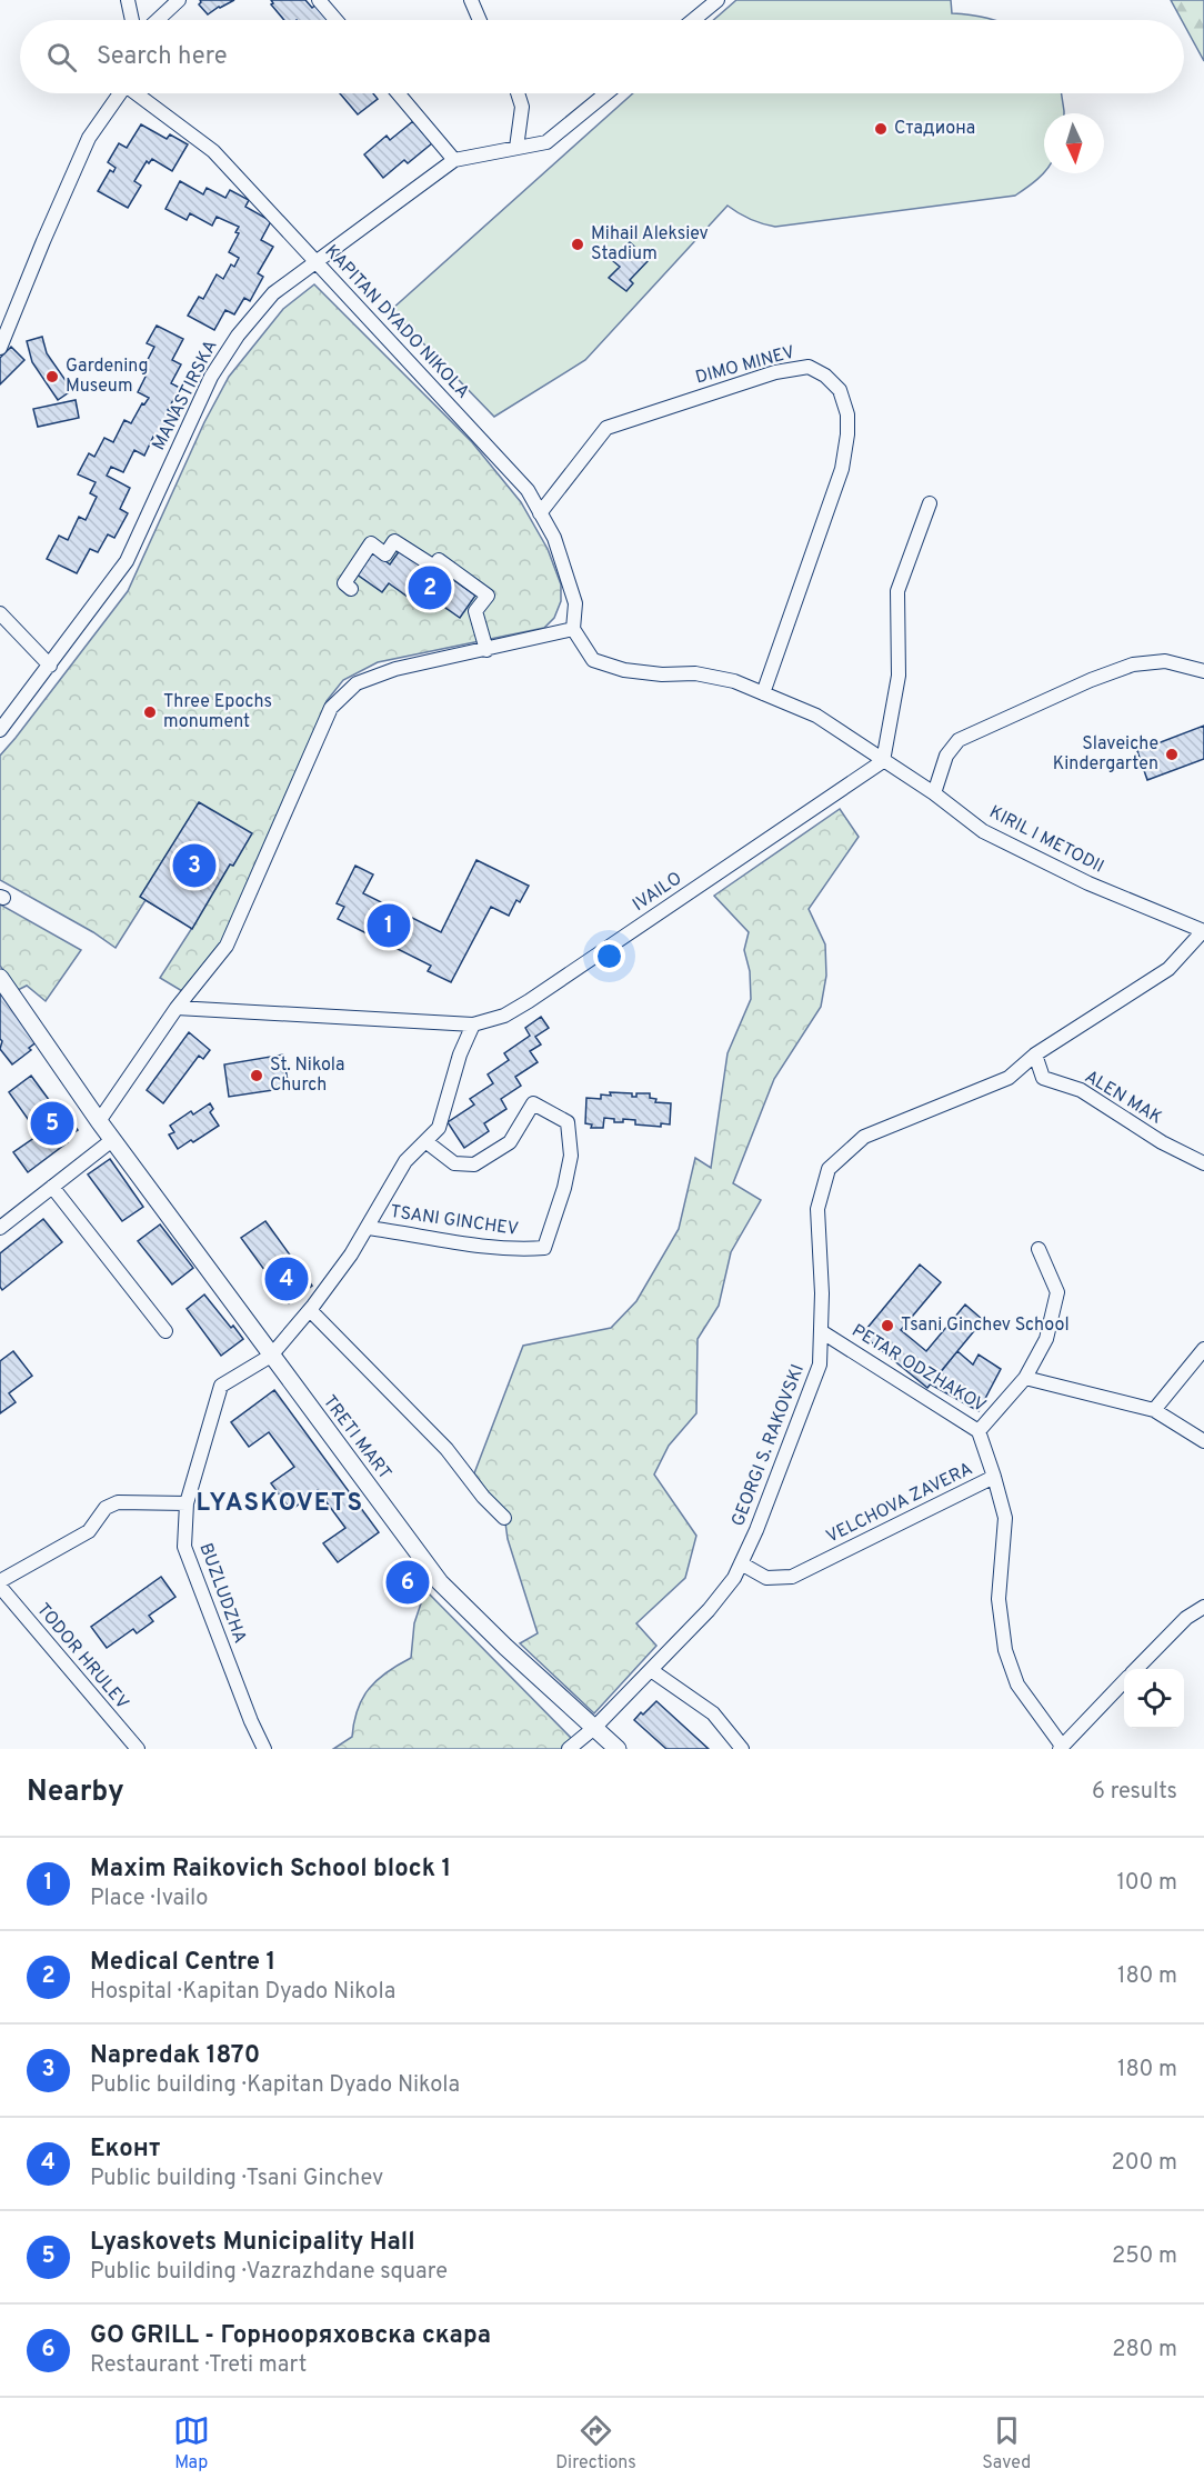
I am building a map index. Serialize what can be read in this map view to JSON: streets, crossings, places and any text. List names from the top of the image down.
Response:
{
  "streets": {
    "street": [
      "KAPITAN DYADO NIKOLA",
      "DIMO MINEV",
      "MANASTIRSKA",
      "KIRIL I METODII",
      "IVAILO",
      "ALEN MAK",
      "TSANI GINCHEV",
      "PETAR ODZHAKOV",
      "TRETI MART",
      "GEORGI S. RAKOVSKI",
      "VELCHOVA ZAVERA",
      "BUZLUDZHA",
      "TODOR HRULEV"
    ]
  },
  "crossings": [
    ["KAPITAN DYADO NIKOLA", "DIMO MINEV"],
    ["KAPITAN DYADO NIKOLA", "MANASTIRSKA"],
    ["KIRIL I METODII", "IVAILO"],
    ["KIRIL I METODII", "GEORGI S. RAKOVSKI"],
    ["IVAILO", "TSANI GINCHEV"],
    ["ALEN MAK", "GEORGI S. RAKOVSKI"],
    ["TSANI GINCHEV", "TRETI MART"],
    ["TSANI GINCHEV", "BUZLUDZHA"],
    ["PETAR ODZHAKOV", "GEORGI S. RAKOVSKI"],
    ["TRETI MART", "GEORGI S. RAKOVSKI"],
    ["TRETI MART", "BUZLUDZHA"],
    ["GEORGI S. RAKOVSKI", "VELCHOVA ZAVERA"]
  ],
  "districts": ["LYASKOVETS"],
  "places": [
    "Стадиона",
    "Mihail Aleksiev Stadium",
    "Gardening Museum",
    "Three Epochs monument",
    "Slaveiche Kindergarten",
    "St. Nikola Church",
    "Tsani Ginchev School"
  ],
  "north": "bottom",
  "page": {
    "search": "Search here",
    "pins": [
      "2",
      "3",
      "1",
      "5",
      "4",
      "6"
    ],
    "heading": ["Nearby", "6 results"],
    "list": [
      {
        "mark": "1",
        "name": "Maxim Raikovich School block 1",
        "note": "Place · Ivailo",
        "value": "100 m"
      },
      {
        "mark": "2",
        "name": "Medical Centre 1",
        "note": "Hospital · Kapitan Dyado Nikola",
        "value": "180 m"
      },
      {
        "mark": "3",
        "name": "Napredak 1870",
        "note": "Public building · Kapitan Dyado Nikola",
        "value": "180 m"
      },
      {
        "mark": "4",
        "name": "Еконт",
        "note": "Public building · Tsani Ginchev",
        "value": "200 m"
      },
      {
        "mark": "5",
        "name": "Lyaskovets Municipality Hall",
        "note": "Public building · Vazrazhdane square",
        "value": "250 m"
      },
      {
        "mark": "6",
        "name": "GO GRILL - Горнооряховска скара",
        "note": "Restaurant · Treti mart",
        "value": "280 m"
      }
    ],
    "nav": ["Map", "Directions", "Saved"]
  }
}
